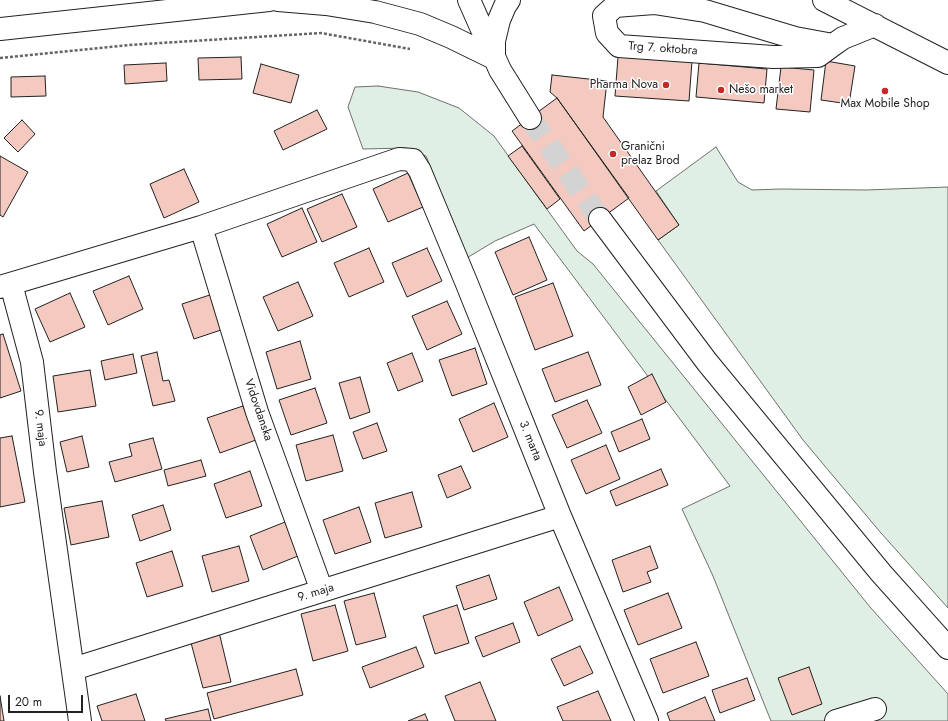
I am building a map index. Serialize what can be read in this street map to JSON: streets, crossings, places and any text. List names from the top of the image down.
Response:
{
  "streets": {
    "street": [
      "Trg 7. oktobra",
      "Vidovdanska",
      "9. maja",
      "3. marta"
    ]
  },
  "crossings": [
    ["Vidovdanska", "9. maja"],
    ["Vidovdanska", "3. marta"],
    ["9. maja", "3. marta"]
  ],
  "places": [
    "Pharma Nova",
    "Nešo market",
    "Max Mobile Shop",
    "Granični prelaz Brod"
  ],
  "scale_bar": "20 m"
}
